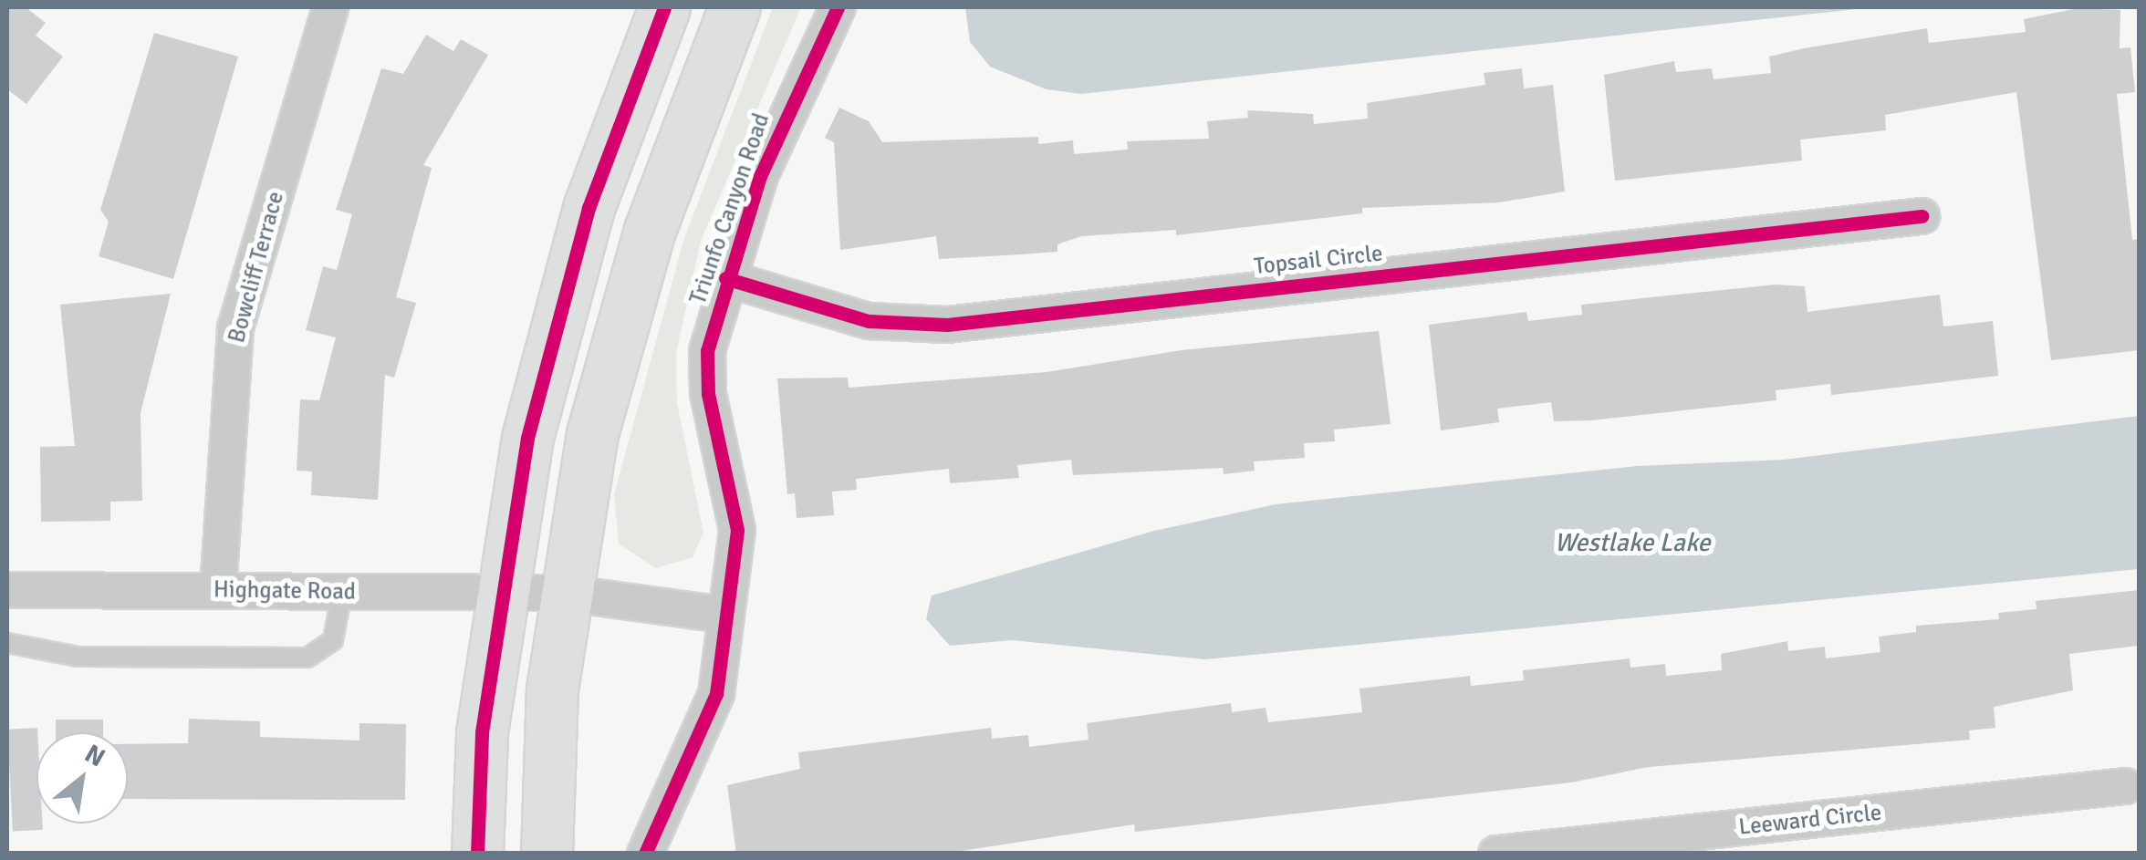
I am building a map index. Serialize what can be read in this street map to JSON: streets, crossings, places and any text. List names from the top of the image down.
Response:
{
  "streets": {
    "street": [
      "Triunfo Canyon Road",
      "Topsail Circle",
      "Bowcliff Terrace",
      "Highgate Road",
      "Leeward Circle"
    ]
  },
  "crossings": [
    ["Triunfo Canyon Road", "Topsail Circle"],
    ["Bowcliff Terrace", "Highgate Road"]
  ],
  "water": ["Westlake Lake"],
  "north": "top right"
}
